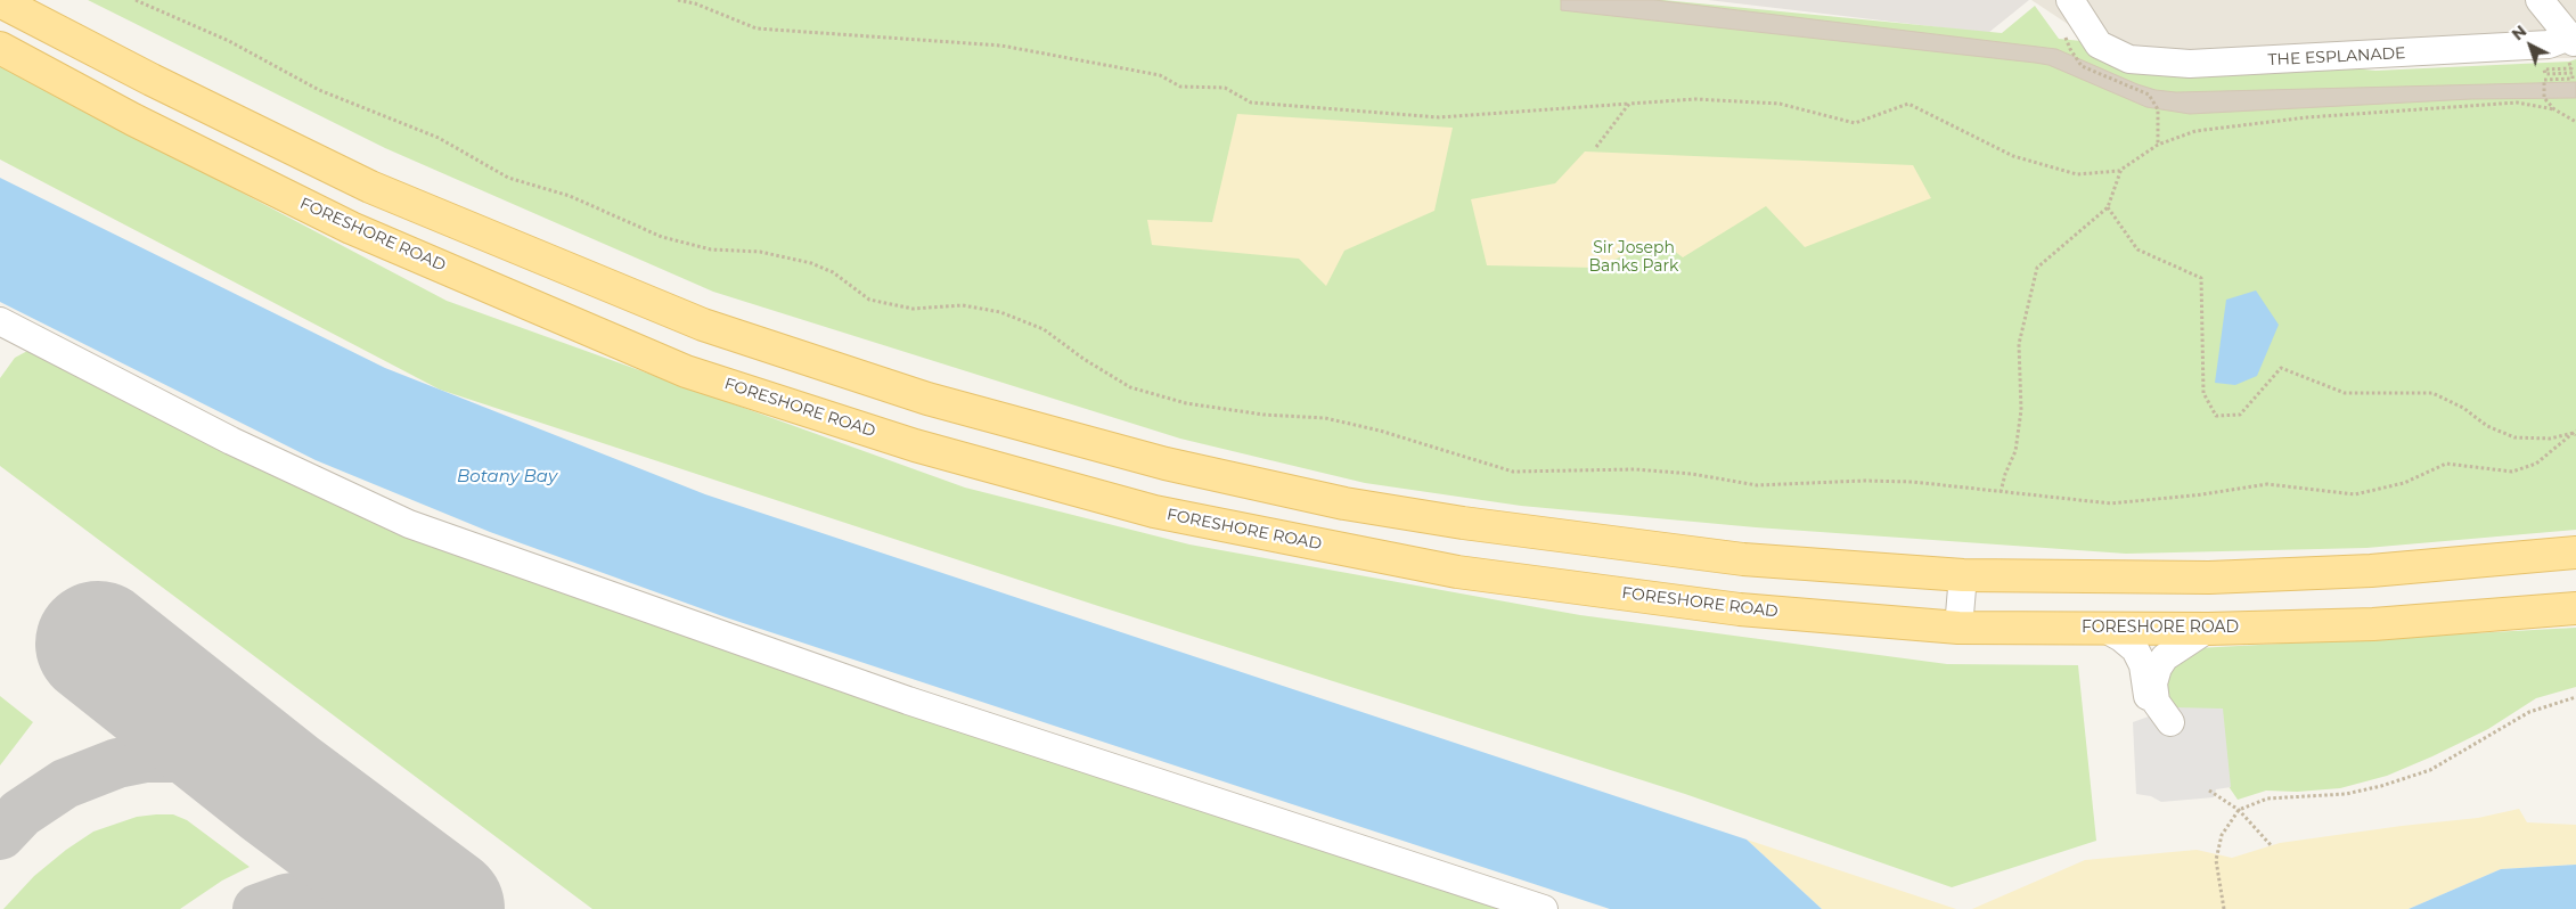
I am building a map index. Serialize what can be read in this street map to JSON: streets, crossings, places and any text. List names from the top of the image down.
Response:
{
  "streets": {
    "main road": ["FORESHORE ROAD"],
    "street": ["THE ESPLANADE"]
  },
  "water": ["Botany Bay"],
  "parks": ["Sir Joseph Banks Park"],
  "north": "top left"
}
